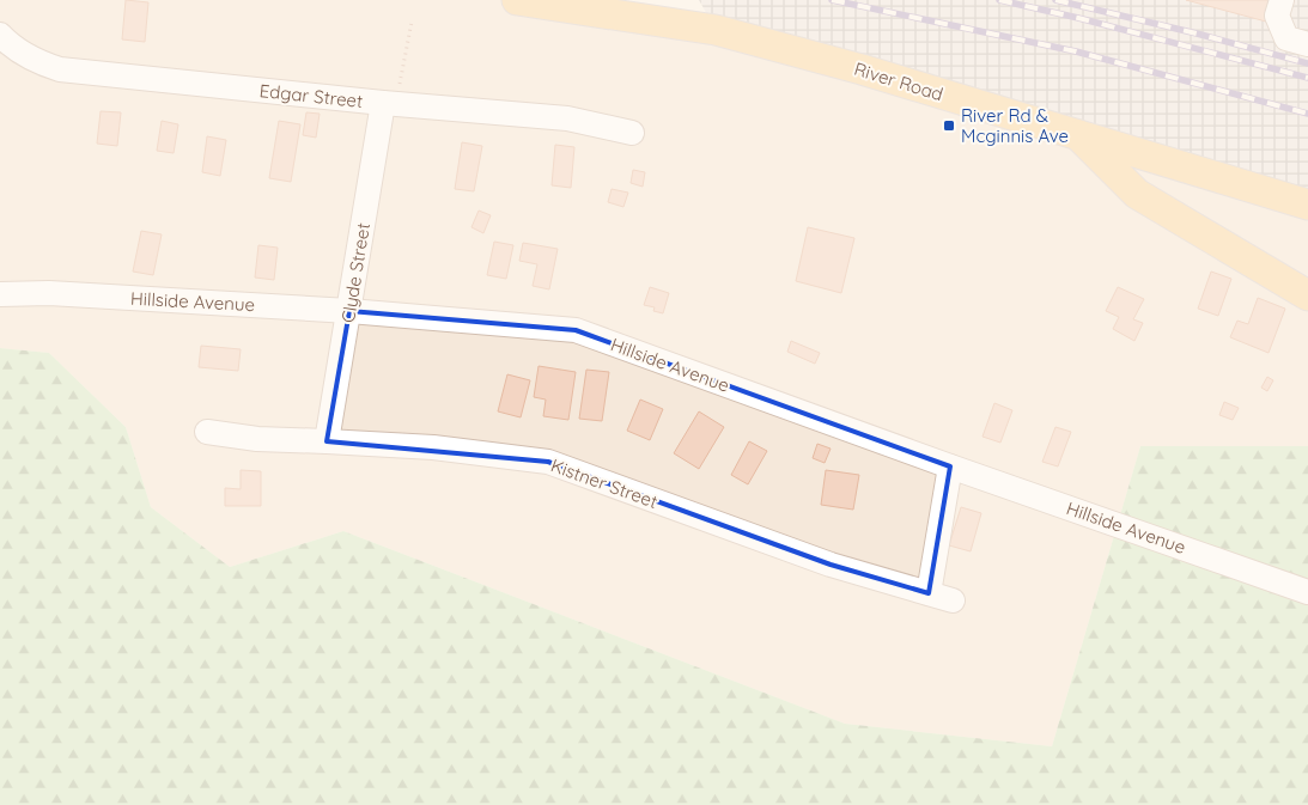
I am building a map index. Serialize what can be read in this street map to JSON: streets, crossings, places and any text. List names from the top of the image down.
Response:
{
  "streets": {
    "main road": ["River Road"],
    "street": [
      "Edgar Street",
      "Clyde Street",
      "Hillside Avenue",
      "Kistner Street"
    ]
  },
  "crossings": [
    ["Edgar Street", "Clyde Street"],
    ["Clyde Street", "Hillside Avenue"],
    ["Clyde Street", "Kistner Street"]
  ],
  "places": {
    "transit": ["River Rd & Mcginnis Ave"]
  }
}
